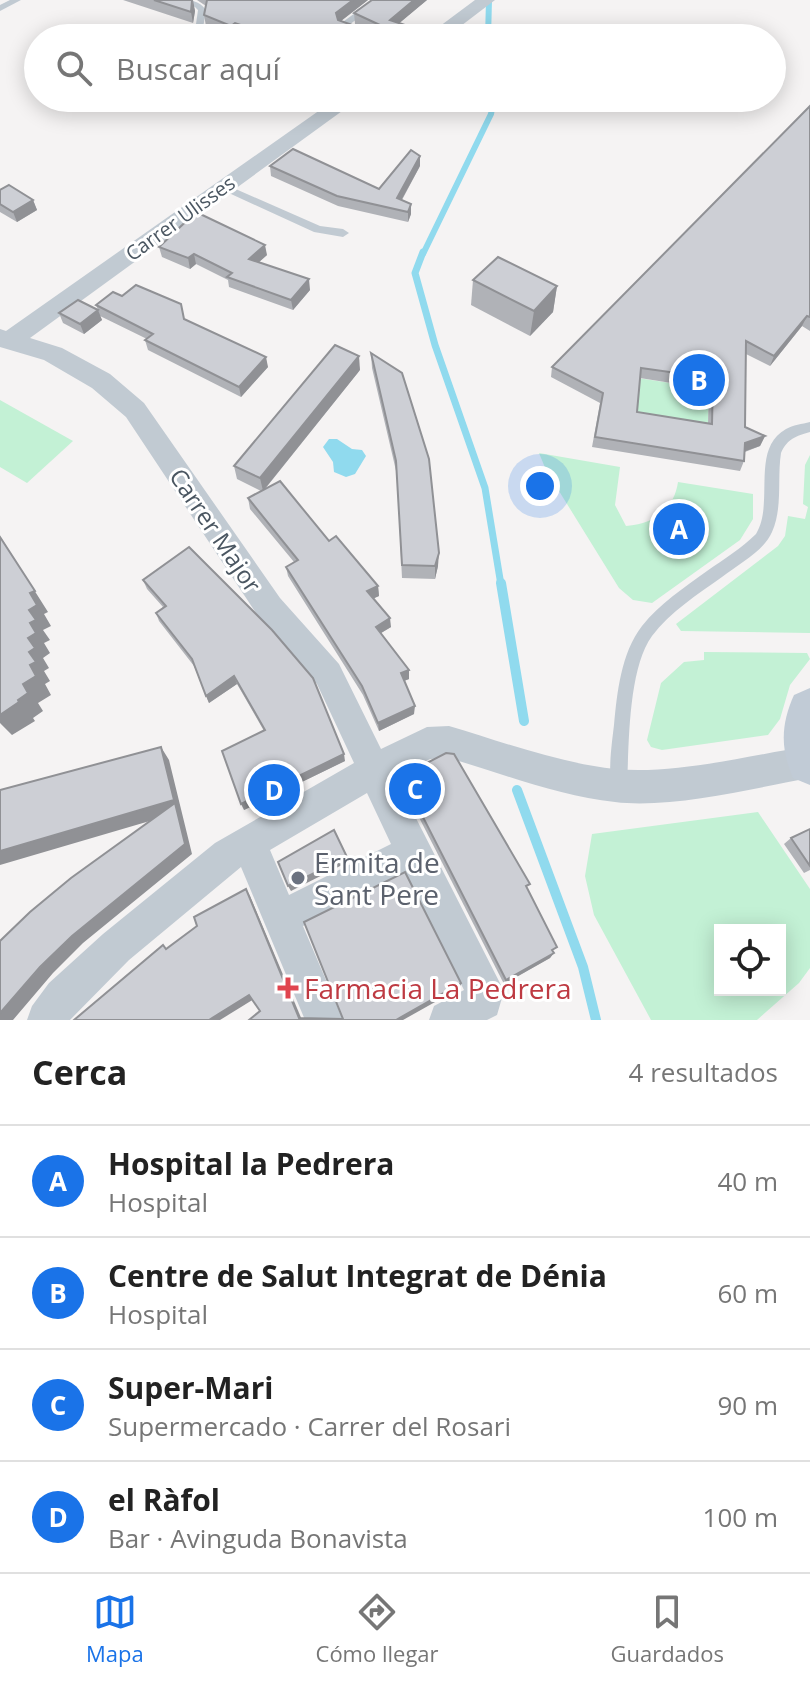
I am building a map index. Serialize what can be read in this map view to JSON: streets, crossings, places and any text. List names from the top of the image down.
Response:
{
  "streets": {
    "street": ["Carrer Ulisses", "Carrer Major"]
  },
  "crossings": [
    ["Carrer Ulisses", "Carrer Major"]
  ],
  "places": {
    "other": ["Ermita de Sant Pere"],
    "health": ["Farmacia La Pedrera"]
  },
  "page": {
    "search": "Buscar aquí",
    "pins": [
      "B",
      "A",
      "C",
      "D"
    ],
    "heading": ["Cerca", "4 resultados"],
    "list": [
      {
        "mark": "A",
        "name": "Hospital la Pedrera",
        "note": "Hospital",
        "value": "40 m"
      },
      {
        "mark": "B",
        "name": "Centre de Salut Integrat de Dénia",
        "note": "Hospital",
        "value": "60 m"
      },
      {
        "mark": "C",
        "name": "Super-Mari",
        "note": "Supermercado · Carrer del Rosari",
        "value": "90 m"
      },
      {
        "mark": "D",
        "name": "el Ràfol",
        "note": "Bar · Avinguda Bonavista",
        "value": "100 m"
      }
    ],
    "nav": ["Mapa", "Cómo llegar", "Guardados"]
  }
}
